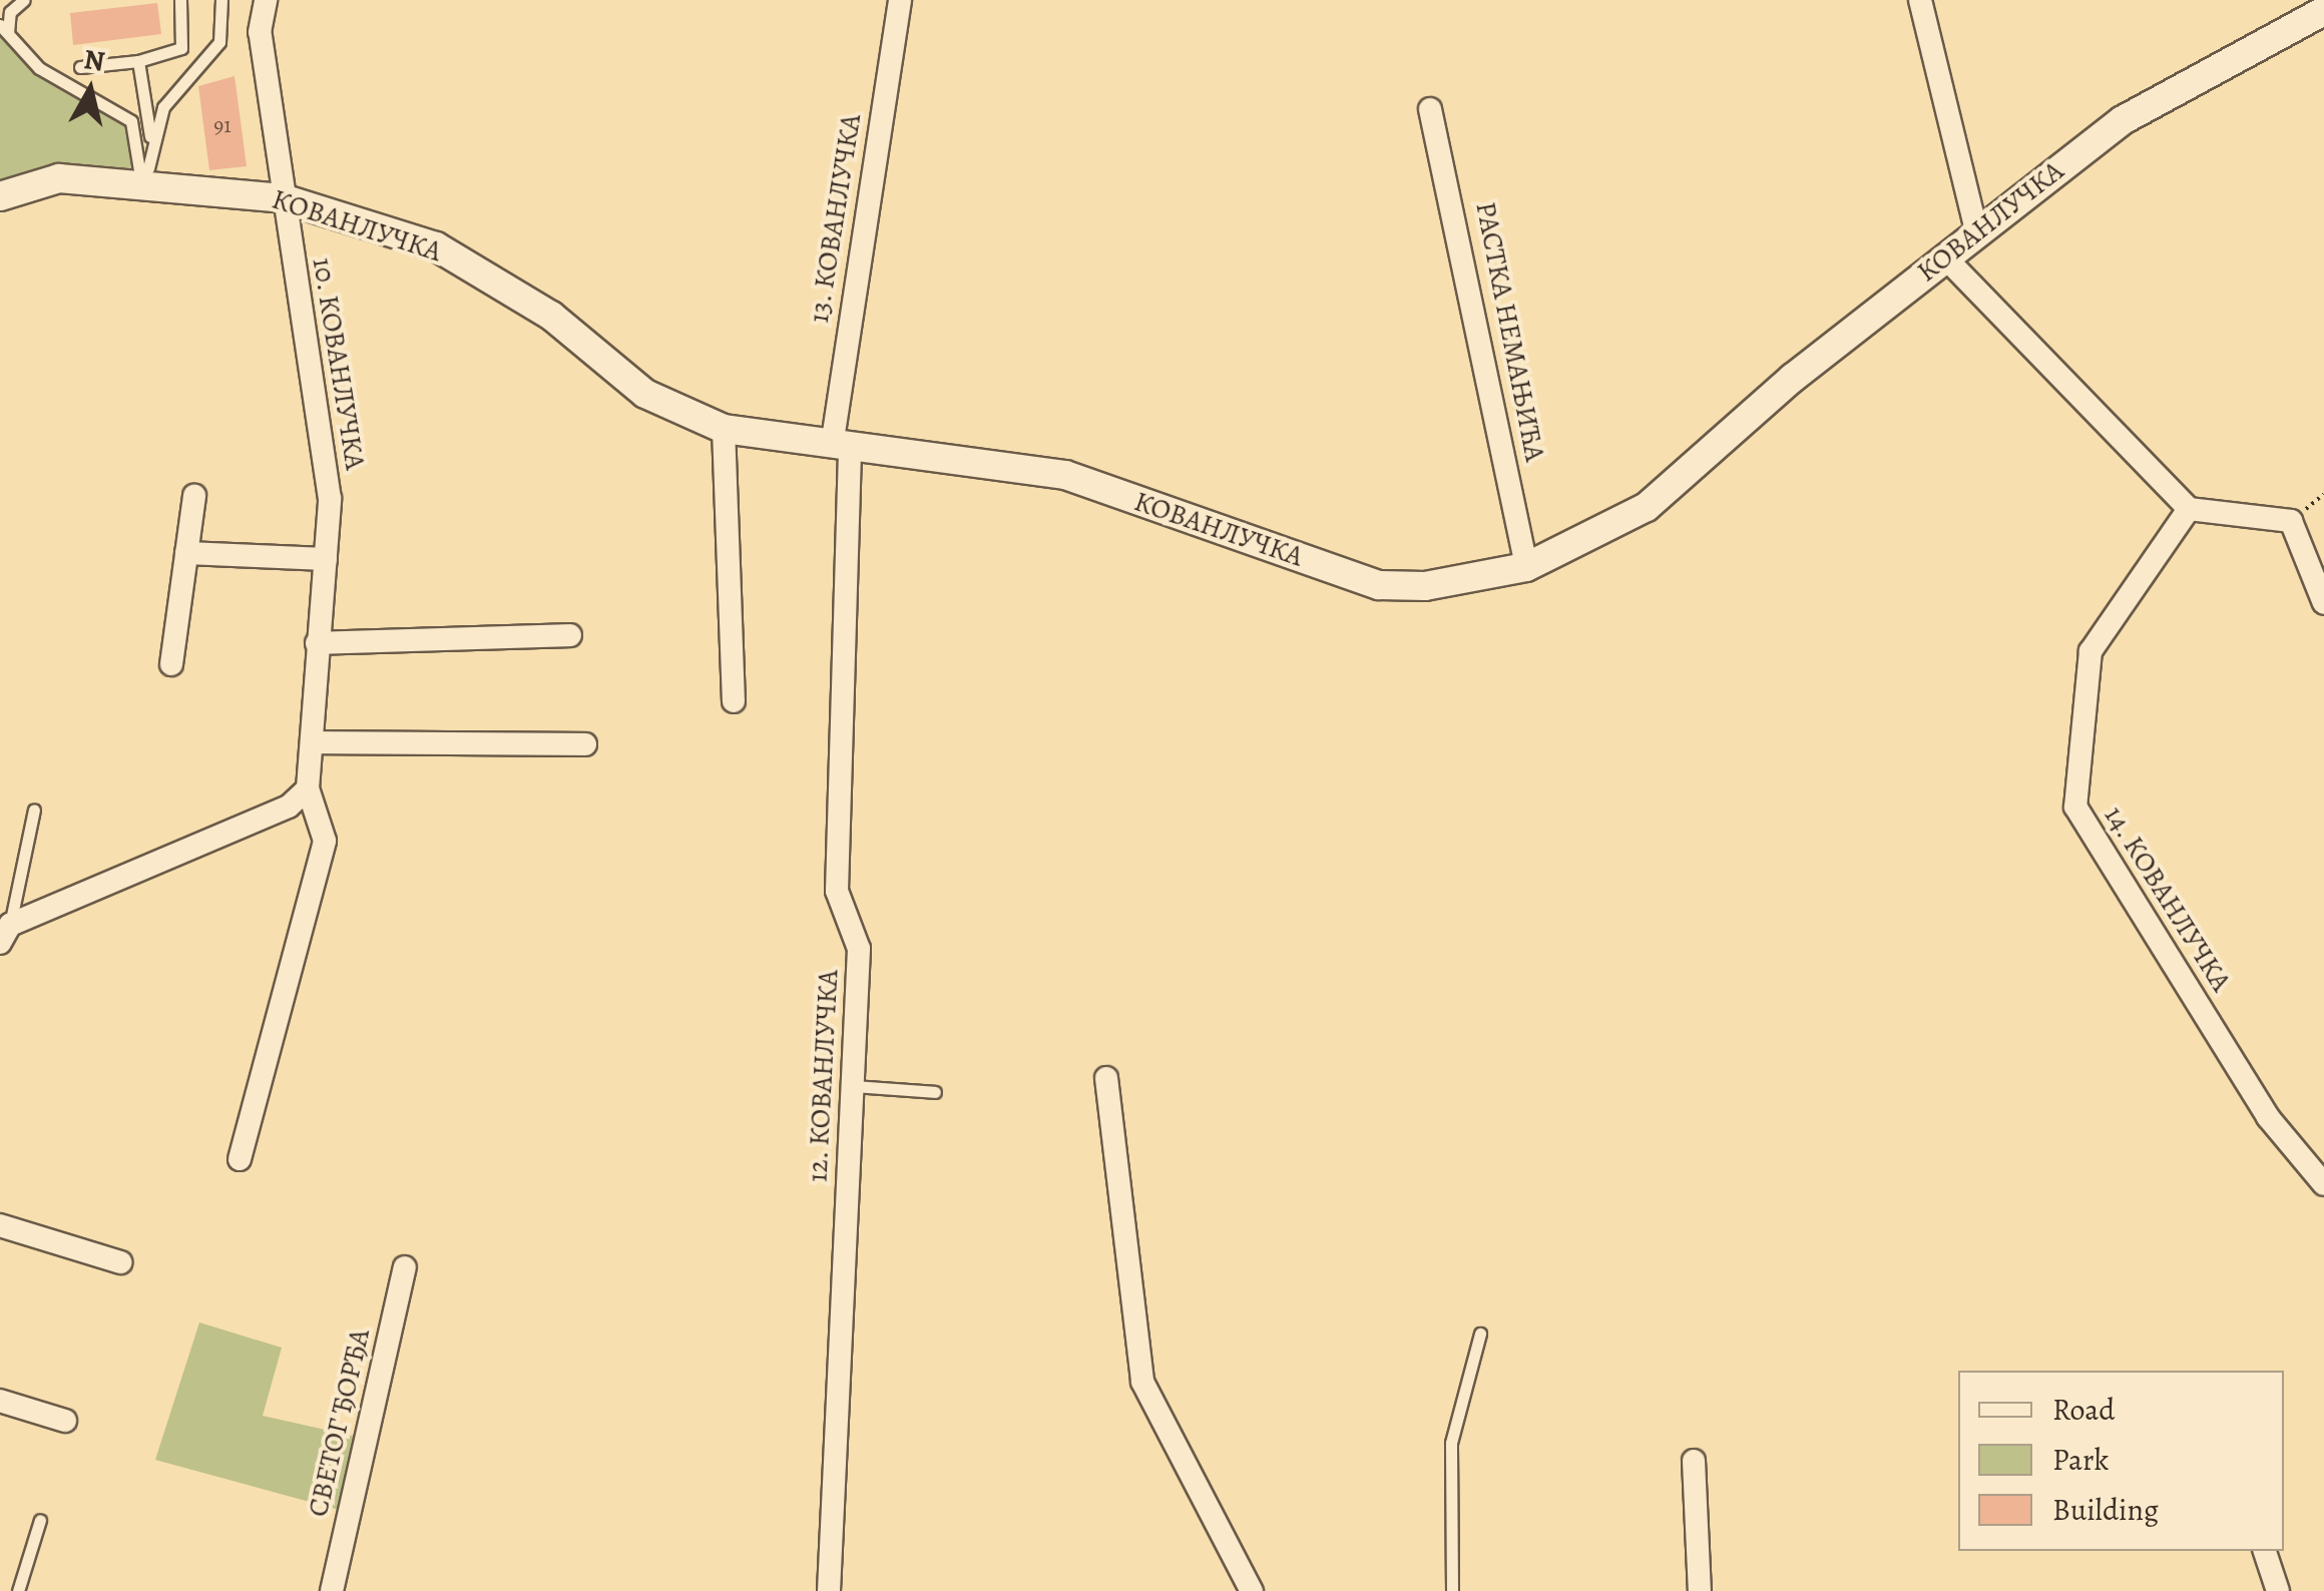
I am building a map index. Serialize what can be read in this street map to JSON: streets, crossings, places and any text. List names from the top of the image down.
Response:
{
  "streets": {
    "street": [
      "13. КОВАНЛУЧКА",
      "КОВАНЛУЧКА",
      "РАСТКА НЕМАЊИЋА",
      "10. КОВАНЛУЧКА",
      "14. КОВАНЛУЧКА",
      "12. КОВАНЛУЧКА",
      "СВЕТОГ ЂОРЂА"
    ]
  },
  "crossings": [
    ["13. КОВАНЛУЧКА", "КОВАНЛУЧКА"],
    ["13. КОВАНЛУЧКА", "12. КОВАНЛУЧКА"],
    ["КОВАНЛУЧКА", "РАСТКА НЕМАЊИЋА"],
    ["КОВАНЛУЧКА", "10. КОВАНЛУЧКА"],
    ["КОВАНЛУЧКА", "12. КОВАНЛУЧКА"]
  ],
  "house_numbers": ["91"],
  "legend": ["Road", "Park", "Building"],
  "north": "top"
}
